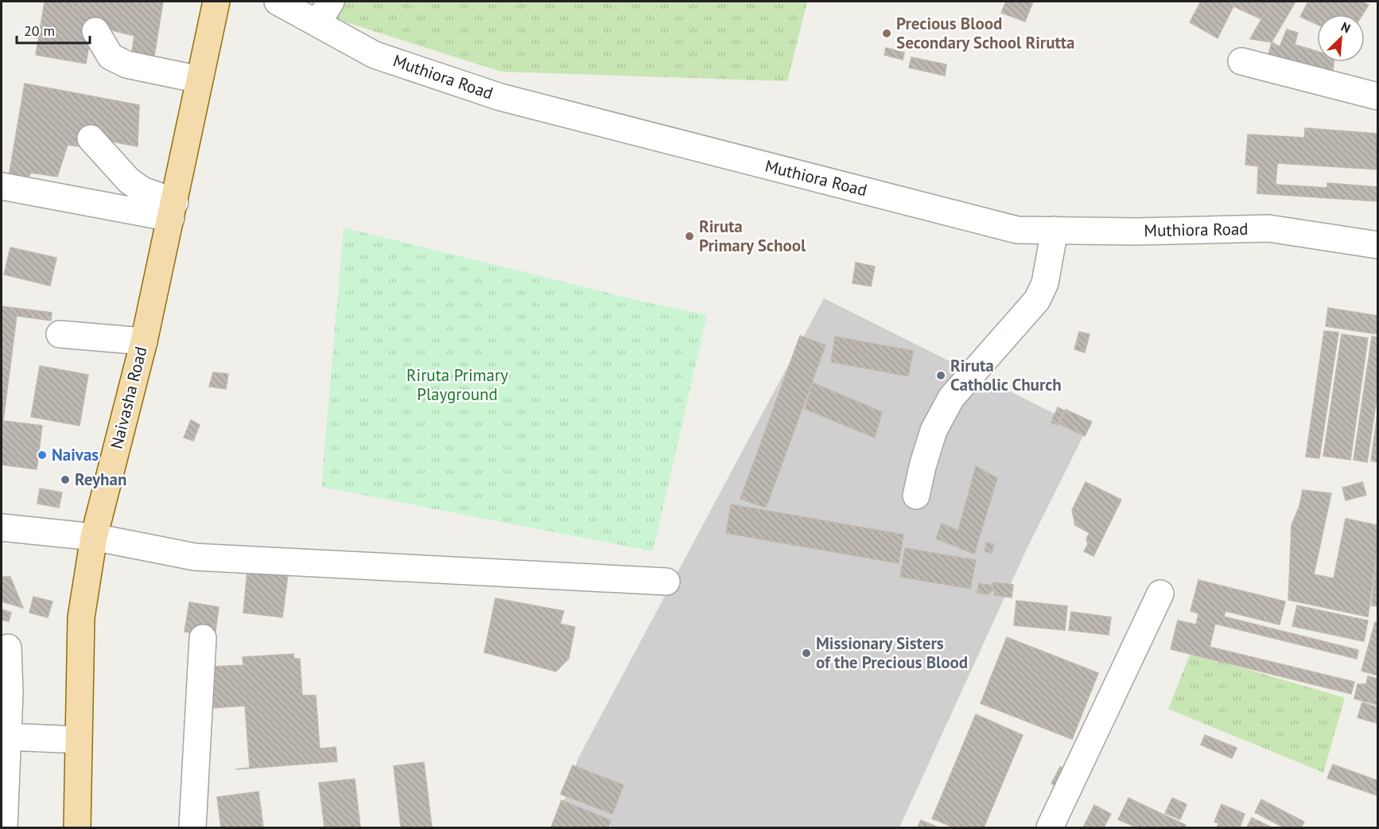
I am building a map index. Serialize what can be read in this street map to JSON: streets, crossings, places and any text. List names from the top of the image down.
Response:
{
  "streets": {
    "main road": ["Naivasha Road"],
    "street": ["Muthiora Road"]
  },
  "parks": ["Riruta Primary Playground"],
  "places": [
    "Precious Blood Secondary School Rirutta",
    "Riruta Primary School",
    "Riruta Catholic Church",
    "Naivas",
    "Reyhan",
    "Missionary Sisters of the Precious Blood"
  ],
  "scale_bar": "20 m",
  "north": "top right"
}
